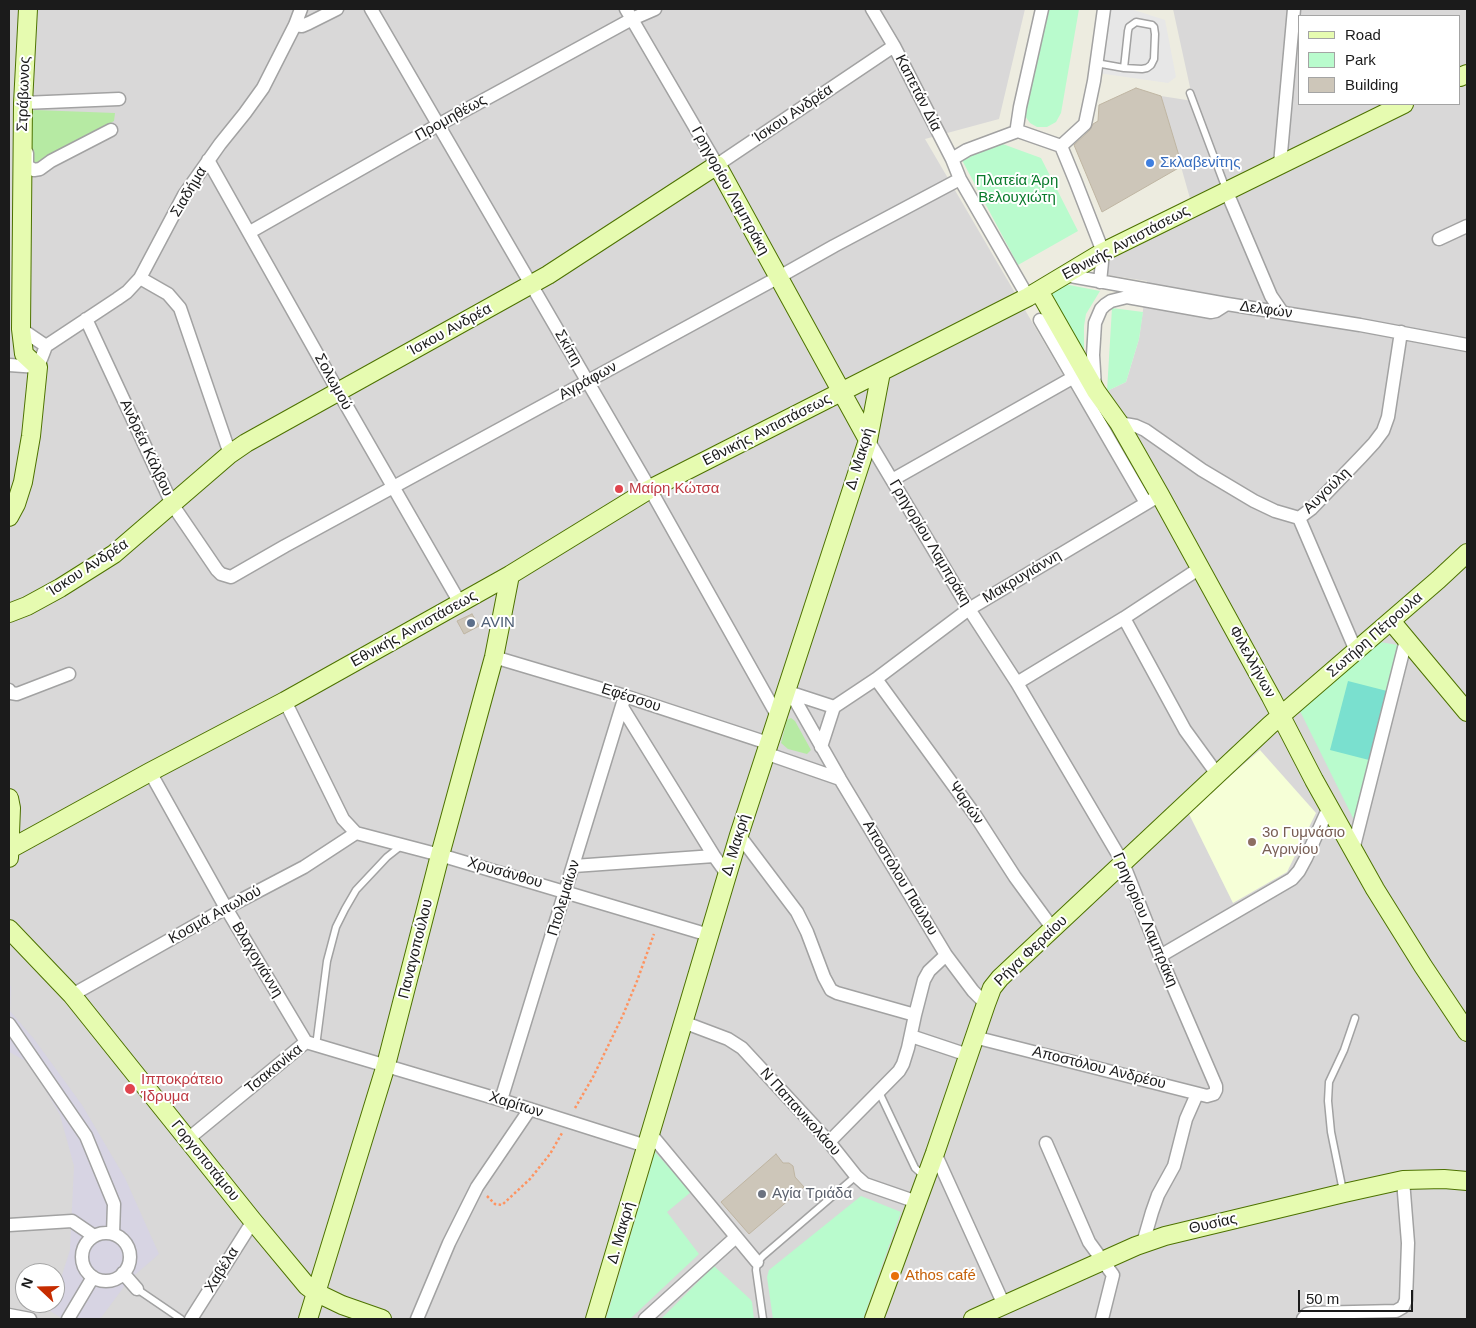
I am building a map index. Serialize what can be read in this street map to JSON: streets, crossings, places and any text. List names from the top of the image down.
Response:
{
  "streets": {
    "street": [
      "Καπετάν Δία",
      "Στράβωνος",
      "Ίσκου Ανδρέα",
      "Προμηθέως",
      "Γρηγορίου Λαμπράκη",
      "Σιαδήμα",
      "Εθνικής Αντιστάσεως",
      "Δελφών",
      "Σκίπη",
      "Αγράφων",
      "Σολωμού",
      "Ανδρέα Κάλβου",
      "Δ. Μακρή",
      "Αυγούλη",
      "Μακρυγιάννη",
      "Σωτήρη Πέτρουλα",
      "Φιλελλήνων",
      "Εφέσσου",
      "Ψαρών",
      "Χρυσάνθου",
      "Αποστόλου Παύλου",
      "Πτολεμαίων",
      "Κοσμά Αιτωλού",
      "Παναγοπούλου",
      "Ρήγα Φεραίου",
      "Βλαχογιάννη",
      "Αποστόλου Ανδρέου",
      "Τσακανίκα",
      "Χαρίτων",
      "Ν Παπανικολάου",
      "Γοργοποτάμου",
      "Θυσίας",
      "Χαβέλα"
    ]
  },
  "crossings": [
    ["Καπετάν Δία", "Ίσκου Ανδρέα"],
    ["Καπετάν Δία", "Εθνικής Αντιστάσεως"],
    ["Καπετάν Δία", "Αγράφων"],
    ["Καπετάν Δία", "Φιλελλήνων"],
    ["Ίσκου Ανδρέα", "Γρηγορίου Λαμπράκη"],
    ["Ίσκου Ανδρέα", "Σκίπη"],
    ["Ίσκου Ανδρέα", "Σολωμού"],
    ["Ίσκου Ανδρέα", "Ανδρέα Κάλβου"],
    ["Προμηθέως", "Γρηγορίου Λαμπράκη"],
    ["Προμηθέως", "Σκίπη"],
    ["Προμηθέως", "Σολωμού"],
    ["Γρηγορίου Λαμπράκη", "Εθνικής Αντιστάσεως"],
    ["Γρηγορίου Λαμπράκη", "Αγράφων"],
    ["Γρηγορίου Λαμπράκη", "Δ. Μακρή"],
    ["Γρηγορίου Λαμπράκη", "Μακρυγιάννη"],
    ["Γρηγορίου Λαμπράκη", "Ρήγα Φεραίου"],
    ["Γρηγορίου Λαμπράκη", "Αποστόλου Ανδρέου"],
    ["Σιαδήμα", "Σολωμού"],
    ["Σιαδήμα", "Ανδρέα Κάλβου"],
    ["Εθνικής Αντιστάσεως", "Δελφών"],
    ["Εθνικής Αντιστάσεως", "Σκίπη"],
    ["Εθνικής Αντιστάσεως", "Σολωμού"],
    ["Εθνικής Αντιστάσεως", "Δ. Μακρή"],
    ["Εθνικής Αντιστάσεως", "Φιλελλήνων"],
    ["Εθνικής Αντιστάσεως", "Παναγοπούλου"],
    ["Εθνικής Αντιστάσεως", "Βλαχογιάννη"],
    ["Δελφών", "Αυγούλη"],
    ["Σκίπη", "Αγράφων"],
    ["Σκίπη", "Δ. Μακρή"],
    ["Αγράφων", "Σολωμού"],
    ["Αγράφων", "Ανδρέα Κάλβου"],
    ["Δ. Μακρή", "Εφέσσου"],
    ["Δ. Μακρή", "Χρυσάνθου"],
    ["Δ. Μακρή", "Αποστόλου Παύλου"],
    ["Δ. Μακρή", "Χαρίτων"],
    ["Δ. Μακρή", "Ν Παπανικολάου"],
    ["Αυγούλη", "Σωτήρη Πέτρουλα"],
    ["Μακρυγιάννη", "Φιλελλήνων"],
    ["Μακρυγιάννη", "Ψαρών"],
    ["Σωτήρη Πέτρουλα", "Φιλελλήνων"],
    ["Σωτήρη Πέτρουλα", "Ρήγα Φεραίου"],
    ["Φιλελλήνων", "Ρήγα Φεραίου"],
    ["Εφέσσου", "Αποστόλου Παύλου"],
    ["Εφέσσου", "Πτολεμαίων"],
    ["Εφέσσου", "Παναγοπούλου"],
    ["Ψαρών", "Ρήγα Φεραίου"],
    ["Χρυσάνθου", "Πτολεμαίων"],
    ["Χρυσάνθου", "Κοσμά Αιτωλού"],
    ["Χρυσάνθου", "Παναγοπούλου"],
    ["Αποστόλου Παύλου", "Ρήγα Φεραίου"],
    ["Πτολεμαίων", "Χαρίτων"],
    ["Κοσμά Αιτωλού", "Βλαχογιάννη"],
    ["Κοσμά Αιτωλού", "Γοργοποτάμου"],
    ["Παναγοπούλου", "Χαρίτων"],
    ["Παναγοπούλου", "Γοργοποτάμου"],
    ["Ρήγα Φεραίου", "Αποστόλου Ανδρέου"],
    ["Ρήγα Φεραίου", "Ν Παπανικολάου"],
    ["Βλαχογιάννη", "Τσακανίκα"],
    ["Βλαχογιάννη", "Χαρίτων"],
    ["Τσακανίκα", "Χαρίτων"],
    ["Τσακανίκα", "Γοργοποτάμου"],
    ["Γοργοποτάμου", "Χαβέλα"]
  ],
  "parks": ["Πλατεία Άρη Βελουχιώτη"],
  "places": [
    "Σκλαβενίτης",
    "Μαίρη Κώτσα",
    "AVIN",
    "3ο Γυμνάσιο Αγρινίου",
    "Ιπποκράτειο Ίδρυμα",
    "Αγία Τριάδα",
    "Athos café"
  ],
  "legend": ["Road", "Park", "Building"],
  "scale_bar": "50 m",
  "north": "left"
}
